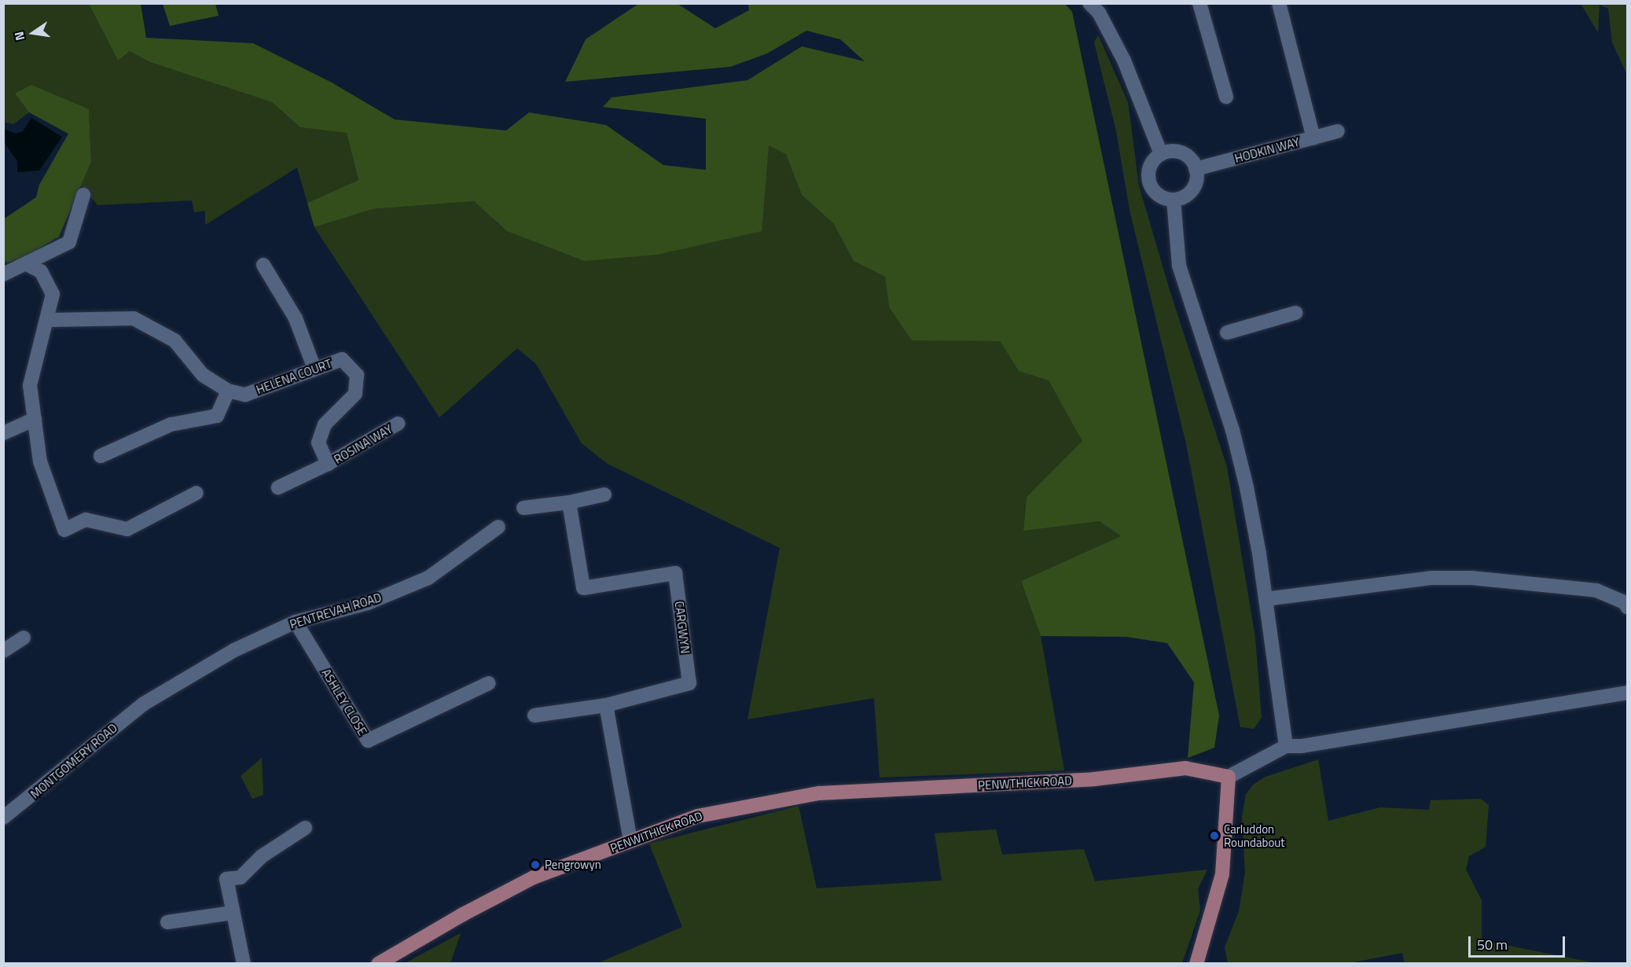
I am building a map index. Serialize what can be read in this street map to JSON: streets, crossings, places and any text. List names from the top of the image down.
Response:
{
  "streets": {
    "main road": ["PENWTHICK ROAD", "PENWITHICK ROAD"],
    "street": [
      "HODKIN WAY",
      "HELENA COURT",
      "ROSINA WAY",
      "PENTREVAH ROAD",
      "CARGWYN",
      "ASHLEY CLOSE",
      "MONTGOMERY ROAD"
    ]
  },
  "crossings": [
    ["HELENA COURT", "ROSINA WAY"],
    ["PENTREVAH ROAD", "ASHLEY CLOSE"],
    ["PENTREVAH ROAD", "MONTGOMERY ROAD"],
    ["PENWTHICK ROAD", "PENWITHICK ROAD"]
  ],
  "places": ["Carluddon Roundabout", "Pengrowyn"],
  "scale_bar": "50 m",
  "north": "left"
}
